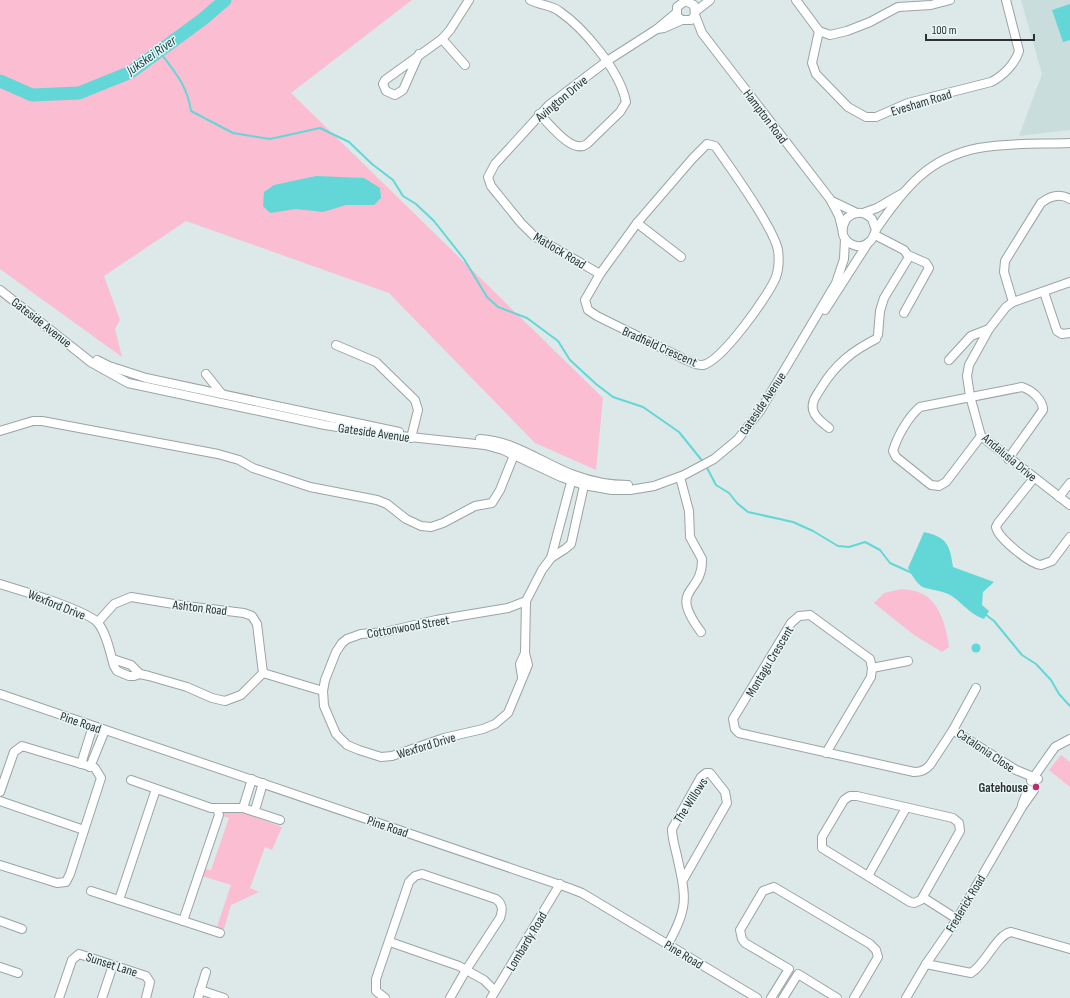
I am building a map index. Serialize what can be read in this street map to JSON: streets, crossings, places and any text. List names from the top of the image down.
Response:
{
  "streets": {
    "street": [
      "Avington Drive",
      "Evesham Road",
      "Hampton Road",
      "Matlock Road",
      "Gateside Avenue",
      "Bradfield Crescent",
      "Andalusia Drive",
      "Wexford Drive",
      "Ashton Road",
      "Cottonwood Street",
      "Montagu Crescent",
      "Pine Road",
      "Catalonia Close",
      "The Willows",
      "Frederick Road",
      "Lombardy Road",
      "Sunset Lane"
    ]
  },
  "crossings": [
    ["Avington Drive", "Hampton Road"],
    ["Avington Drive", "Matlock Road"],
    ["Hampton Road", "Gateside Avenue"],
    ["Matlock Road", "Bradfield Crescent"],
    ["Gateside Avenue", "Wexford Drive"],
    ["Wexford Drive", "Ashton Road"],
    ["Wexford Drive", "Cottonwood Street"],
    ["Montagu Crescent", "Catalonia Close"],
    ["Pine Road", "The Willows"],
    ["Pine Road", "Lombardy Road"],
    ["Catalonia Close", "Frederick Road"]
  ],
  "water": ["Jukskei River"],
  "places": ["Gatehouse"],
  "scale_bar": "100 m"
}
